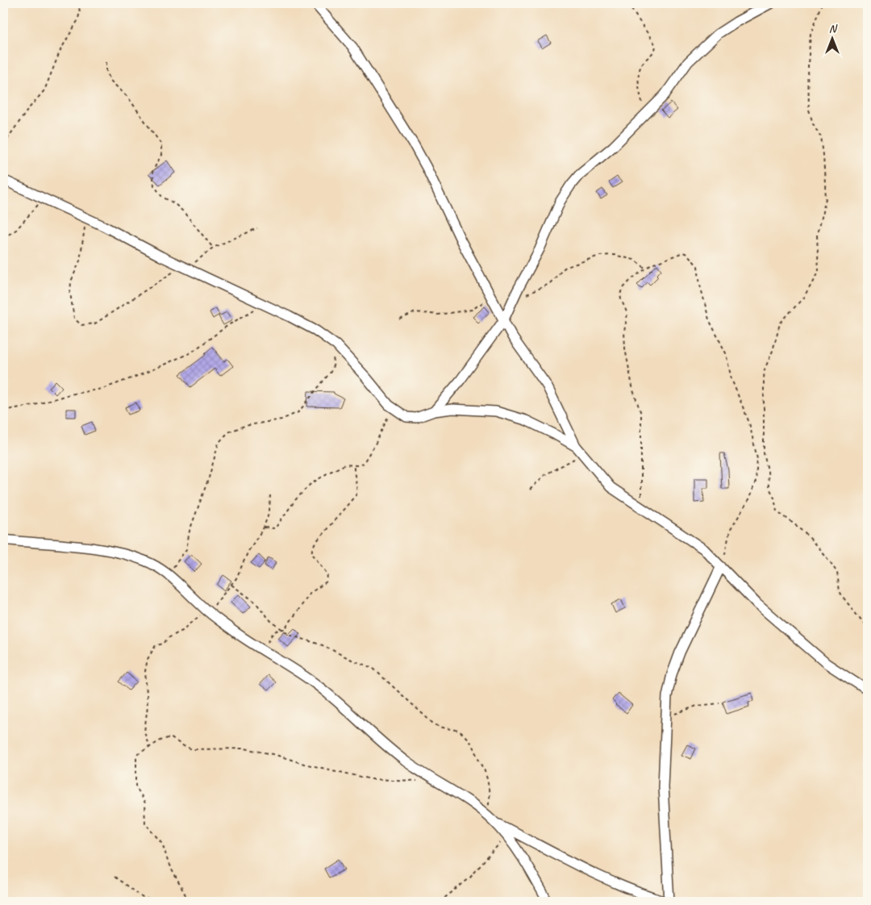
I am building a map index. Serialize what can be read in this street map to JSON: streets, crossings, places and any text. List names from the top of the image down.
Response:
{
  "north": "top"
}
